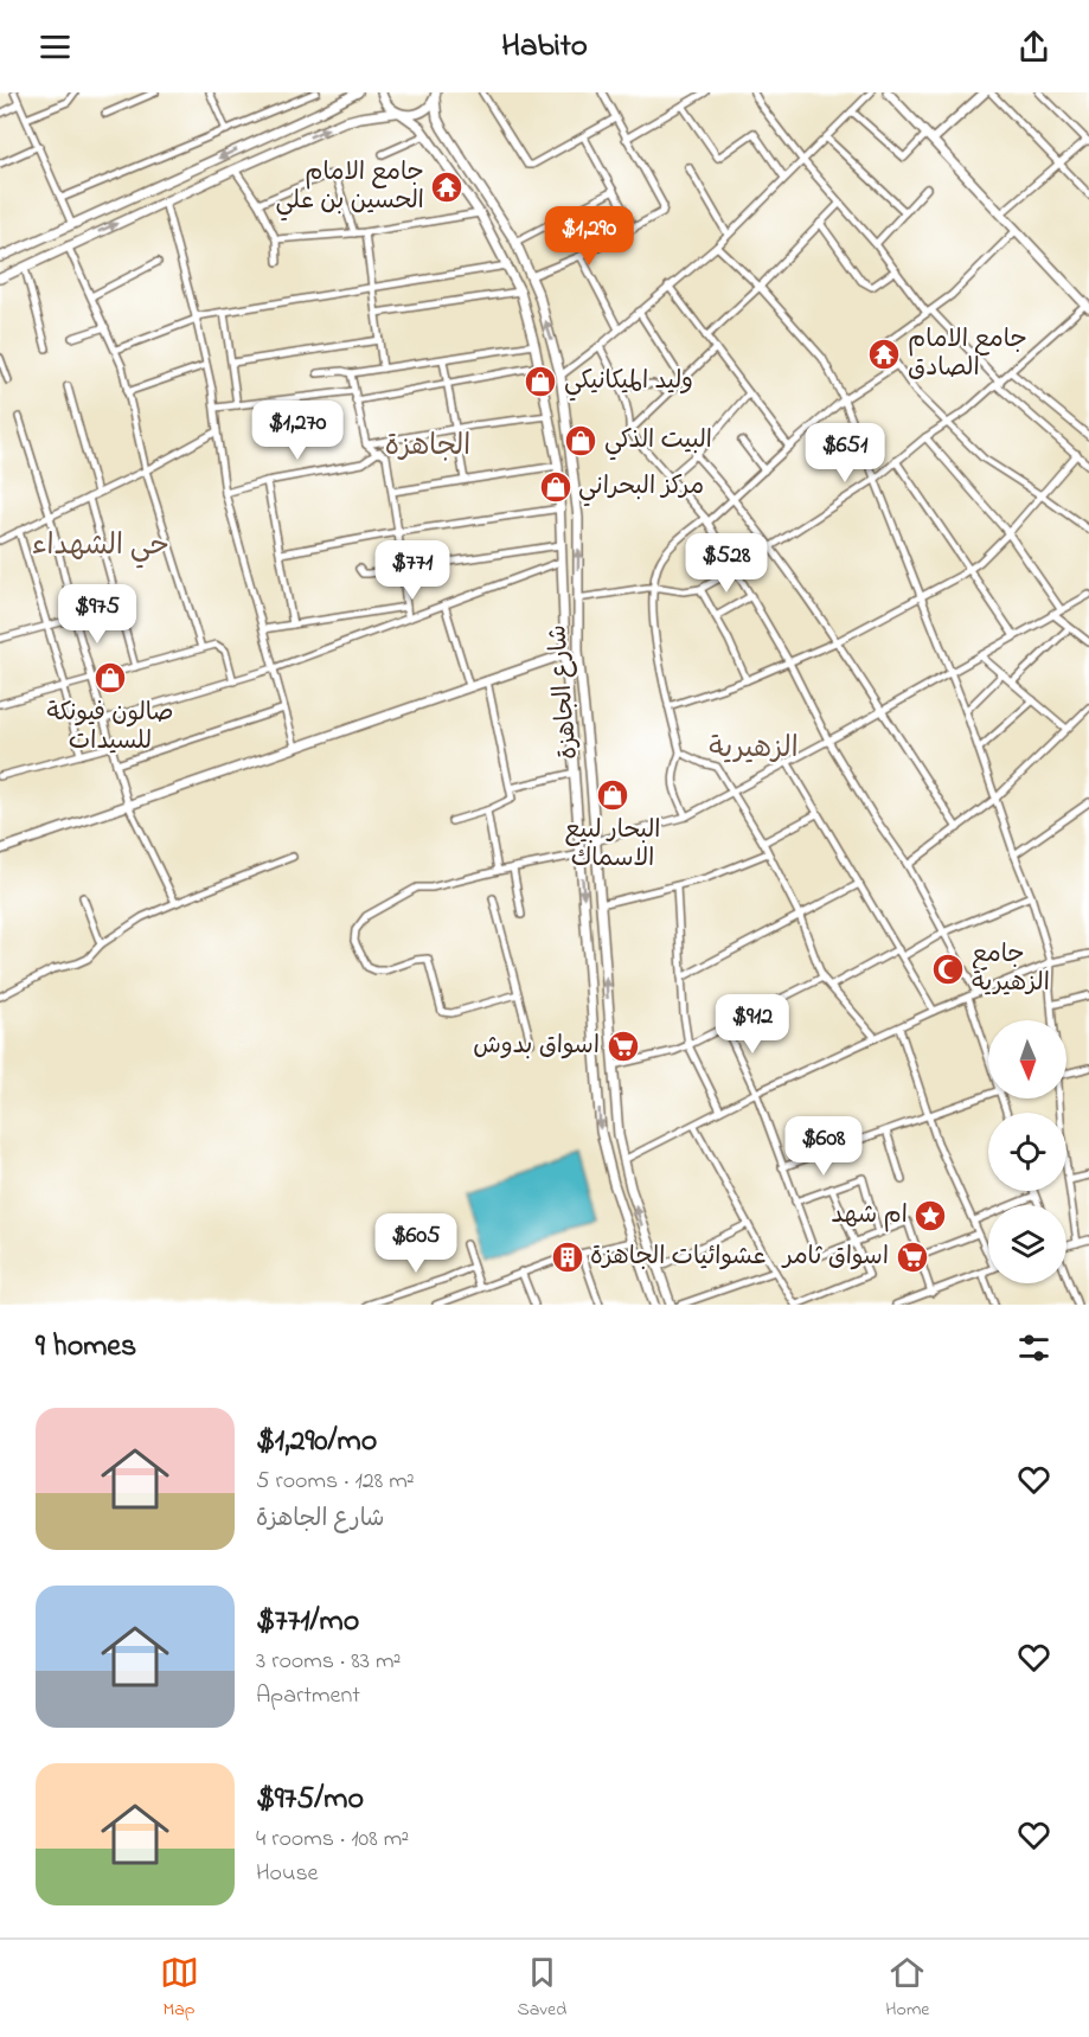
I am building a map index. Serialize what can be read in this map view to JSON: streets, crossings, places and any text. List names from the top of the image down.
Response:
{
  "streets": {
    "street": ["شارع الجاهزة"]
  },
  "districts": ["الجاهزة", "حي الشهداء", "الزهيرية"],
  "places": {
    "temple": ["جامع الامام الحسين بن علي", "جامع الامام الصادق"],
    "shop": [
      "وليد الميكانيكي",
      "البيت الذكي",
      "مركز البحراني",
      "صالون فيونكة للسيدات",
      "البحار لبيع الاسماك"
    ],
    "mosque": ["جامع الزهيرية"],
    "supermarket": ["اسواق بدوش", "اسواق ثامر"],
    "place": ["ام شهد"],
    "building": ["عشوائيات الجاهزة"]
  },
  "north": "bottom",
  "page": {
    "header": "Habito",
    "price": [
      "$1,290",
      "$1,270",
      "$651",
      "$528",
      "$771",
      "$975",
      "$912",
      "$608",
      "$605"
    ],
    "heading": "9 homes",
    "list": [
      {
        "name": "$1,290/mo",
        "note": "5 rooms · 128 m² · شارع الجاهزة"
      },
      {
        "name": "$771/mo",
        "note": "3 rooms · 83 m² · Apartment"
      },
      {
        "name": "$975/mo",
        "note": "4 rooms · 108 m² · House"
      }
    ],
    "tabs": ["Map", "Saved", "Home"]
  }
}
